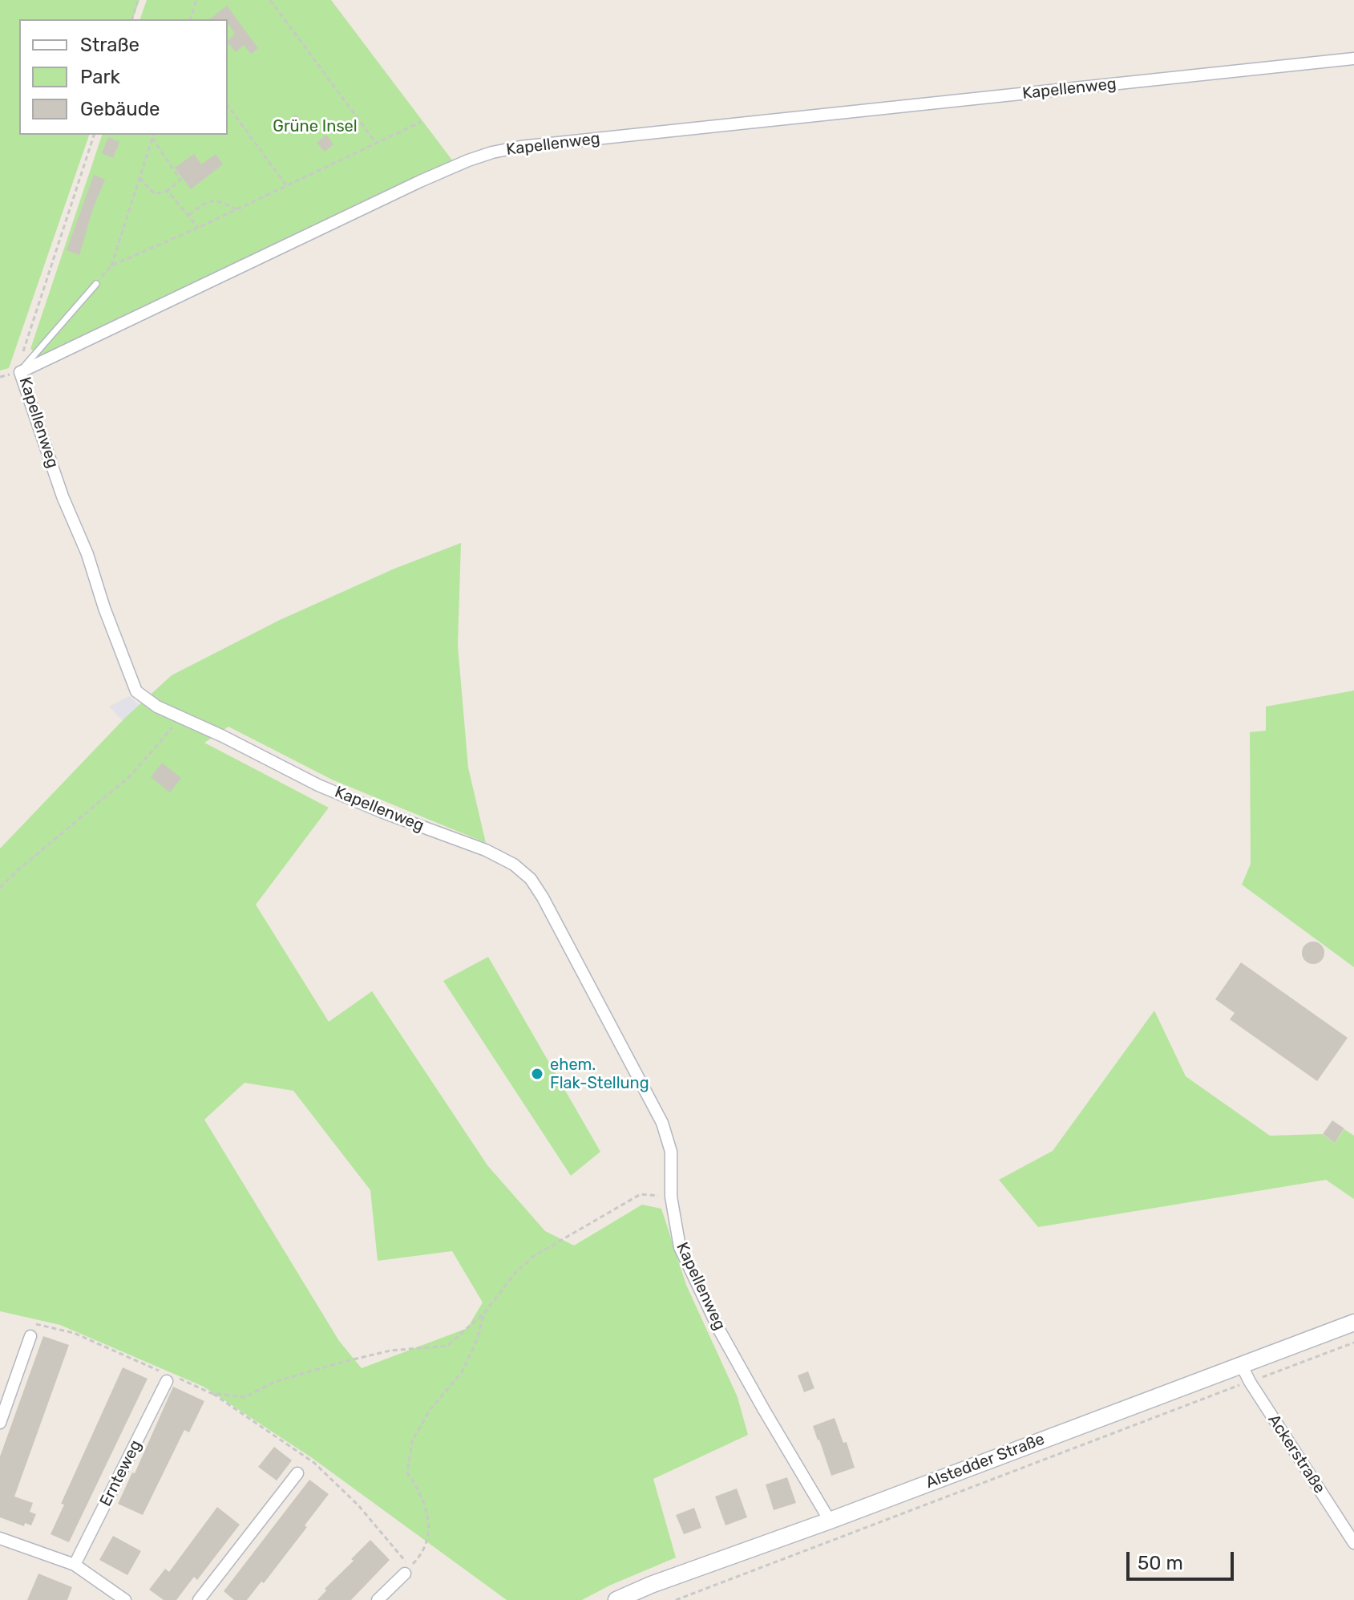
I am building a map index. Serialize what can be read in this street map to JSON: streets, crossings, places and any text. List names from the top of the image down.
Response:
{
  "streets": {
    "street": [
      "Kapellenweg",
      "Ackerstraße",
      "Alstedder Straße",
      "Ernteweg"
    ]
  },
  "crossings": [
    ["Kapellenweg", "Alstedder Straße"],
    ["Ackerstraße", "Alstedder Straße"]
  ],
  "parks": ["Grüne Insel"],
  "places": ["ehem. Flak-Stellung"],
  "legend": ["Straße", "Park", "Gebäude"],
  "scale_bar": "50 m"
}
